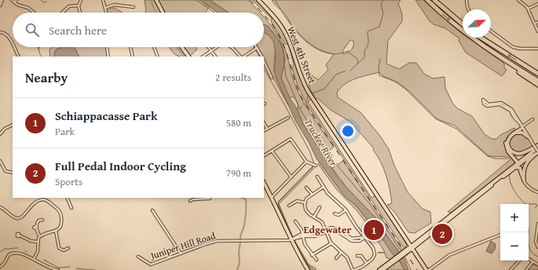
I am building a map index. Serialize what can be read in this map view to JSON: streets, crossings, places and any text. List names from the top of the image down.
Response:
{
  "streets": {
    "main road": ["West 4th Street"],
    "street": ["Juniper Hill Road"]
  },
  "districts": ["Edgewater"],
  "water": ["Truckee River"],
  "north": "top right",
  "page": {
    "search": "Search here",
    "heading": ["Nearby", "2 results"],
    "list": [
      {
        "mark": "1",
        "name": "Schiappacasse Park",
        "note": "Park",
        "value": "580 m"
      },
      {
        "mark": "2",
        "name": "Full Pedal Indoor Cycling",
        "note": "Sports",
        "value": "790 m"
      }
    ],
    "map_buttons": ["+", "−"],
    "pins": ["1", "2"]
  }
}
